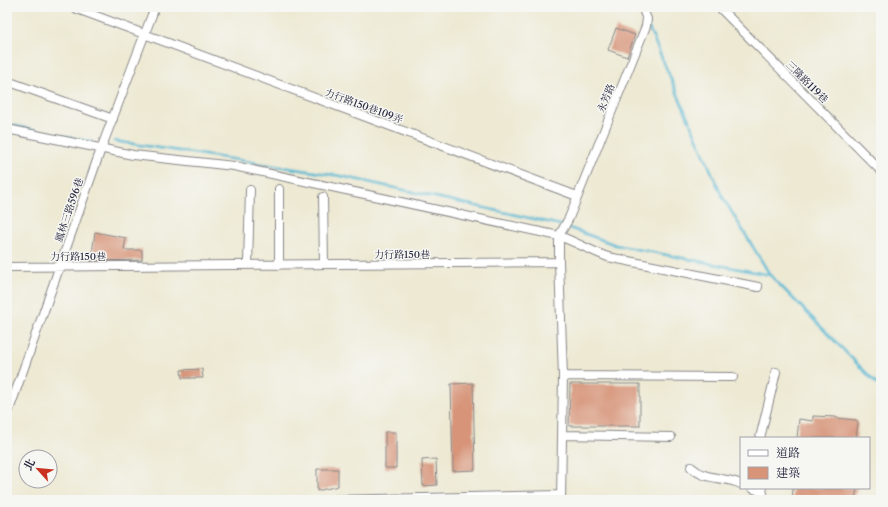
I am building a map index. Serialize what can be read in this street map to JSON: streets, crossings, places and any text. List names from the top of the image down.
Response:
{
  "streets": {
    "street": [
      "三隆路119巷",
      "永芳路",
      "力行路150巷109弄",
      "鳳林三路596巷",
      "力行路150巷"
    ]
  },
  "crossings": [
    ["永芳路", "力行路150巷109弄"],
    ["力行路150巷109弄", "鳳林三路596巷"],
    ["鳳林三路596巷", "力行路150巷"]
  ],
  "legend": ["道路", "建築"],
  "north": "top left"
}
